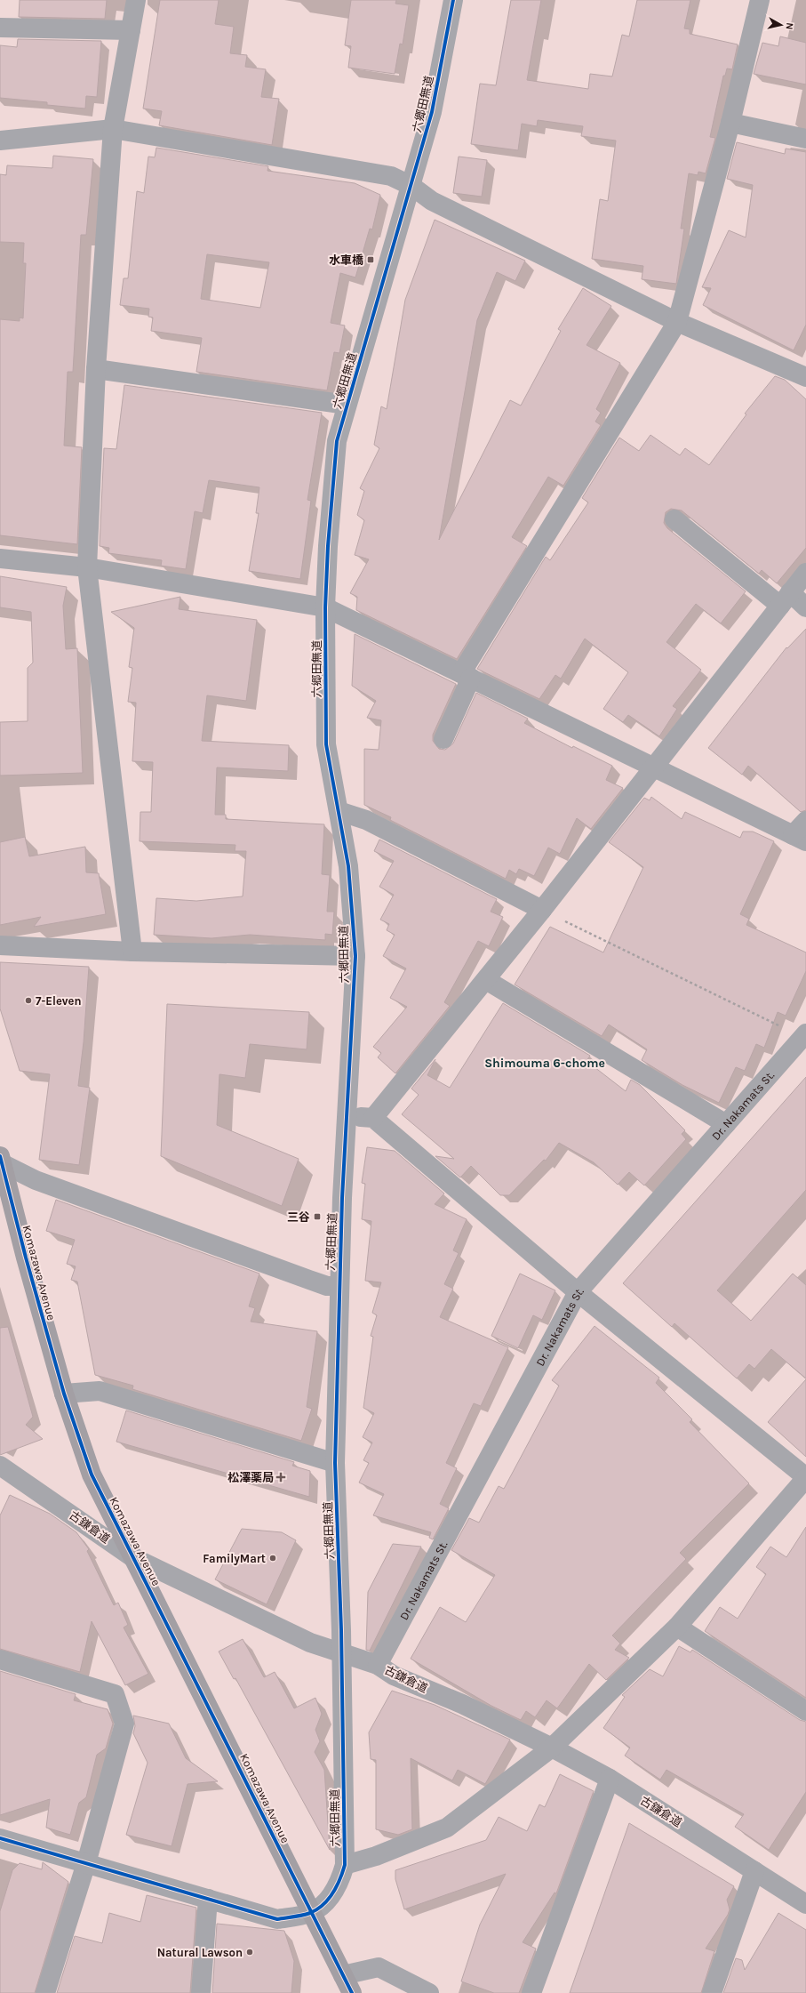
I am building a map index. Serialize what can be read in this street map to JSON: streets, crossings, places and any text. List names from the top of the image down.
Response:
{
  "streets": {
    "main road": ["Komazawa Avenue"],
    "street": ["六郷田無道", "Dr. Nakamats St.", "古鎌倉道"]
  },
  "crossings": [
    ["六郷田無道", "Komazawa Avenue"],
    ["六郷田無道", "古鎌倉道"],
    ["Dr. Nakamats St.", "古鎌倉道"],
    ["Komazawa Avenue", "古鎌倉道"]
  ],
  "districts": ["Shimouma 6-chome"],
  "places": {
    "transit": ["水車橋", "三谷"],
    "other": ["7-Eleven", "FamilyMart", "Natural Lawson"],
    "health": ["松澤薬局"]
  },
  "north": "right"
}
